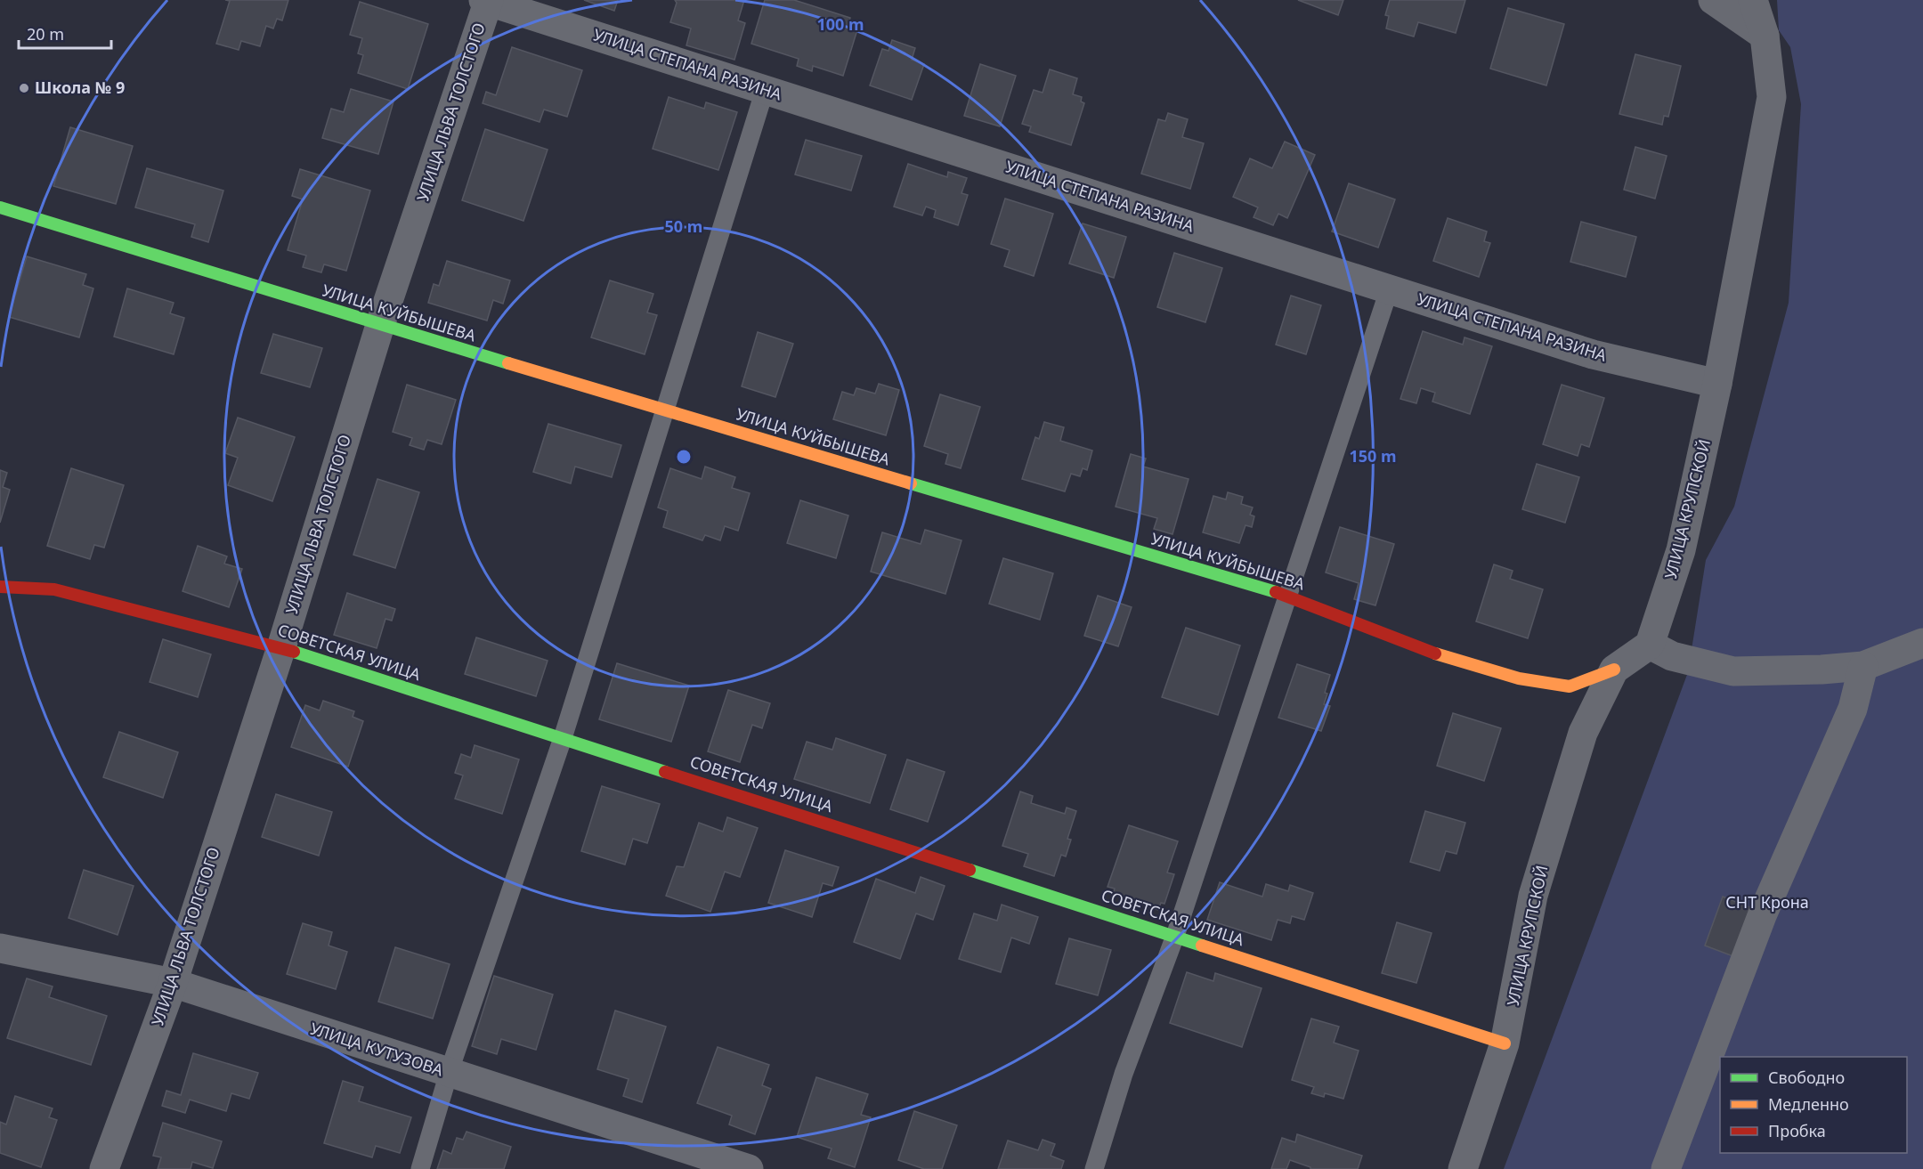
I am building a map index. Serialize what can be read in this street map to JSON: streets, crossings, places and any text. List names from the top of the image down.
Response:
{
  "streets": {
    "street": [
      "УЛИЦА СТЕПАНА РАЗИНА",
      "УЛИЦА ЛЬВА ТОЛСТОГО",
      "УЛИЦА КУЙБЫШЕВА",
      "УЛИЦА КРУПСКОЙ",
      "СОВЕТСКАЯ УЛИЦА",
      "УЛИЦА КУТУЗОВА"
    ]
  },
  "crossings": [
    ["УЛИЦА СТЕПАНА РАЗИНА", "УЛИЦА ЛЬВА ТОЛСТОГО"],
    ["УЛИЦА СТЕПАНА РАЗИНА", "УЛИЦА КРУПСКОЙ"],
    ["УЛИЦА ЛЬВА ТОЛСТОГО", "УЛИЦА КУЙБЫШЕВА"],
    ["УЛИЦА ЛЬВА ТОЛСТОГО", "СОВЕТСКАЯ УЛИЦА"],
    ["УЛИЦА ЛЬВА ТОЛСТОГО", "УЛИЦА КУТУЗОВА"],
    ["УЛИЦА КУЙБЫШЕВА", "УЛИЦА КРУПСКОЙ"],
    ["УЛИЦА КРУПСКОЙ", "СОВЕТСКАЯ УЛИЦА"]
  ],
  "parks": ["СНТ Крона"],
  "places": ["Школа № 9"],
  "legend": ["Свободно", "Медленно", "Пробка"],
  "scale_bar": "20 m",
  "rings": ["100 m", "50 m", "150 m"]
}
